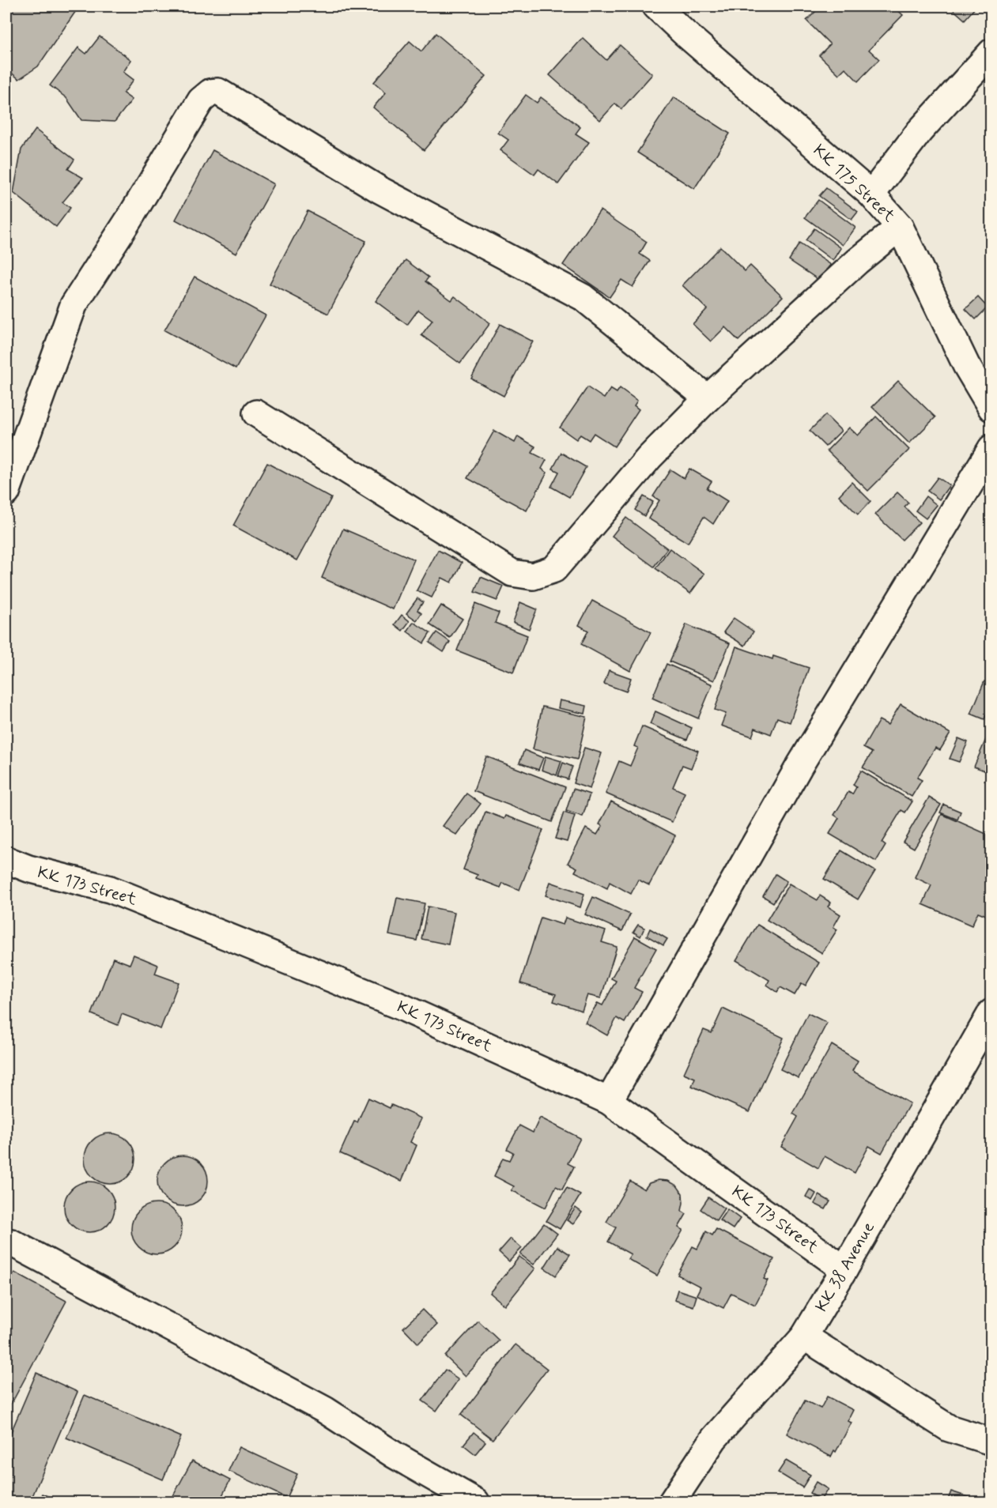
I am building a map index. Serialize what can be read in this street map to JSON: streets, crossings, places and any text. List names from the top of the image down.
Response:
{
  "streets": {
    "street": ["KK 175 Street", "KK 173 Street", "KK 38 Avenue"]
  },
  "crossings": [
    ["KK 173 Street", "KK 38 Avenue"]
  ]
}
